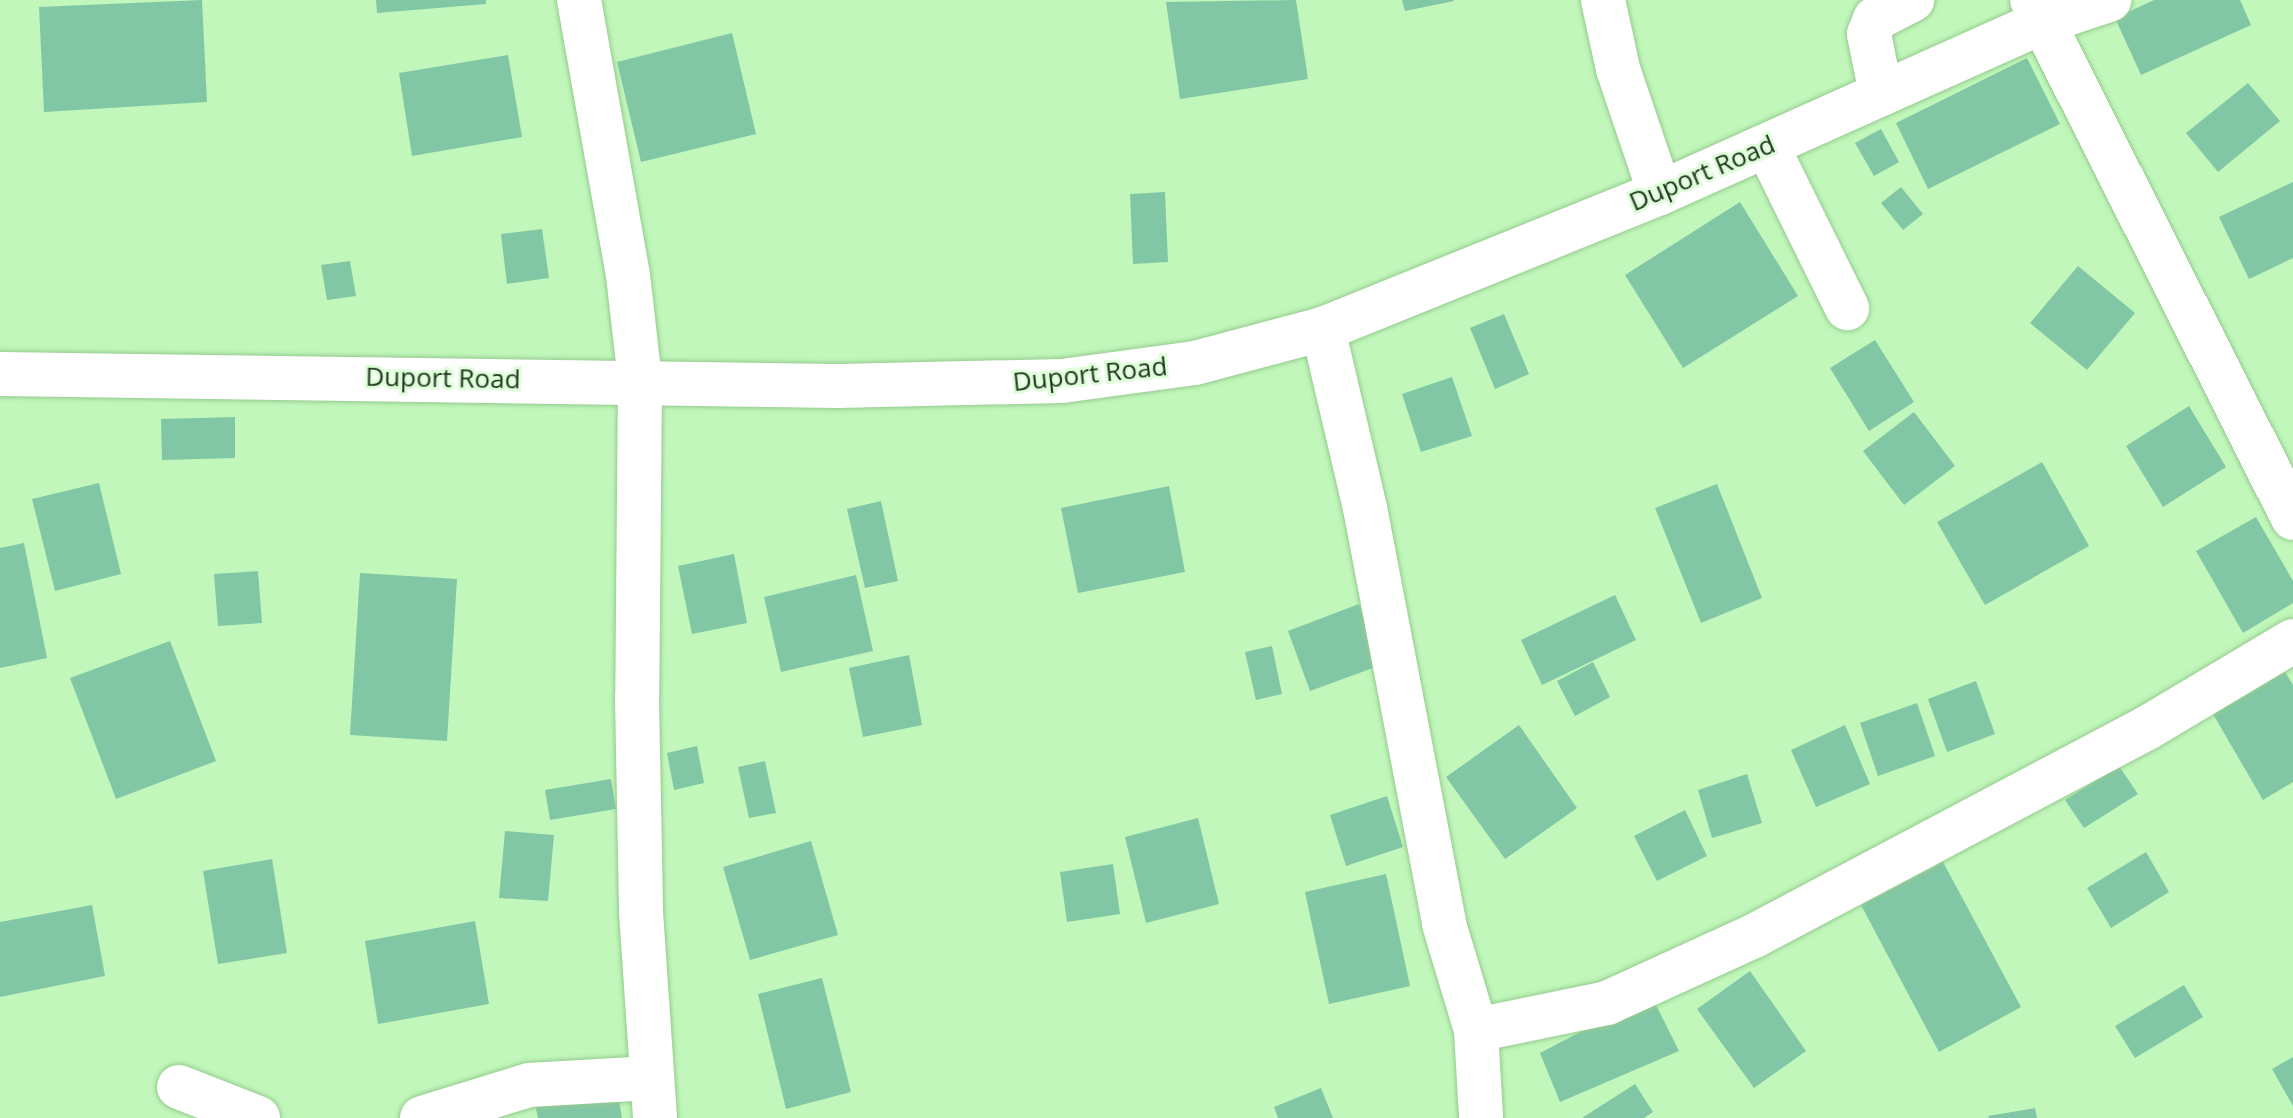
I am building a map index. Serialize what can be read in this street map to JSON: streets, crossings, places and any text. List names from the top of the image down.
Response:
{
  "streets": {
    "street": ["Duport Road"]
  }
}
